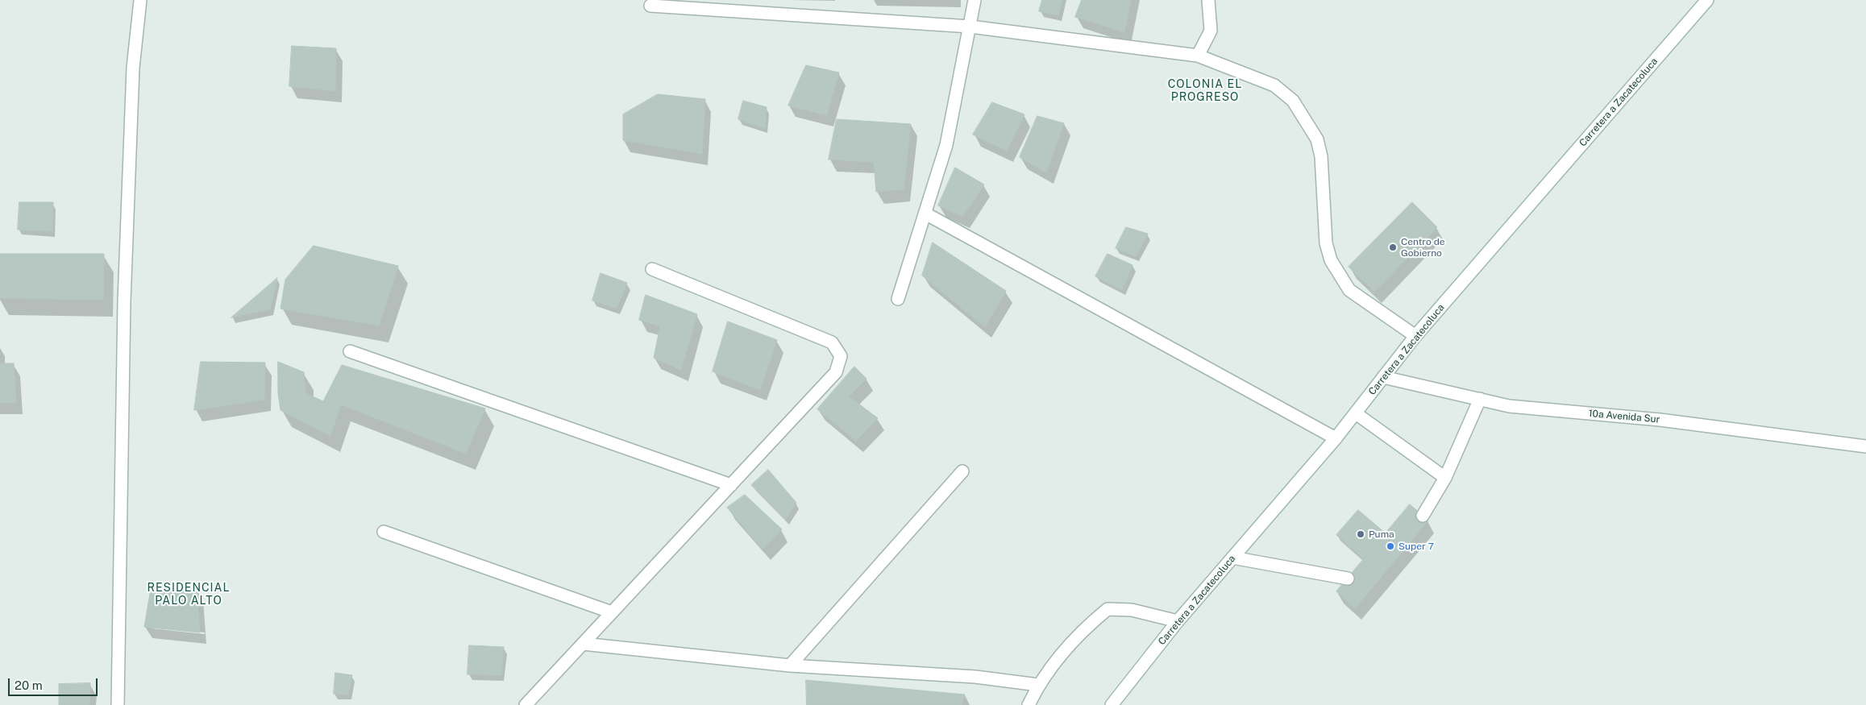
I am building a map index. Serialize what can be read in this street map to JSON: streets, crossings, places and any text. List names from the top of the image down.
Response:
{
  "streets": {
    "street": ["Carretera a Zacatecoluca", "10a Avenida Sur"]
  },
  "crossings": [
    ["Carretera a Zacatecoluca", "10a Avenida Sur"]
  ],
  "districts": ["COLONIA EL PROGRESO", "RESIDENCIAL PALO ALTO"],
  "places": ["Centro de Gobierno", "Puma", "Super 7"],
  "scale_bar": "20 m"
}
